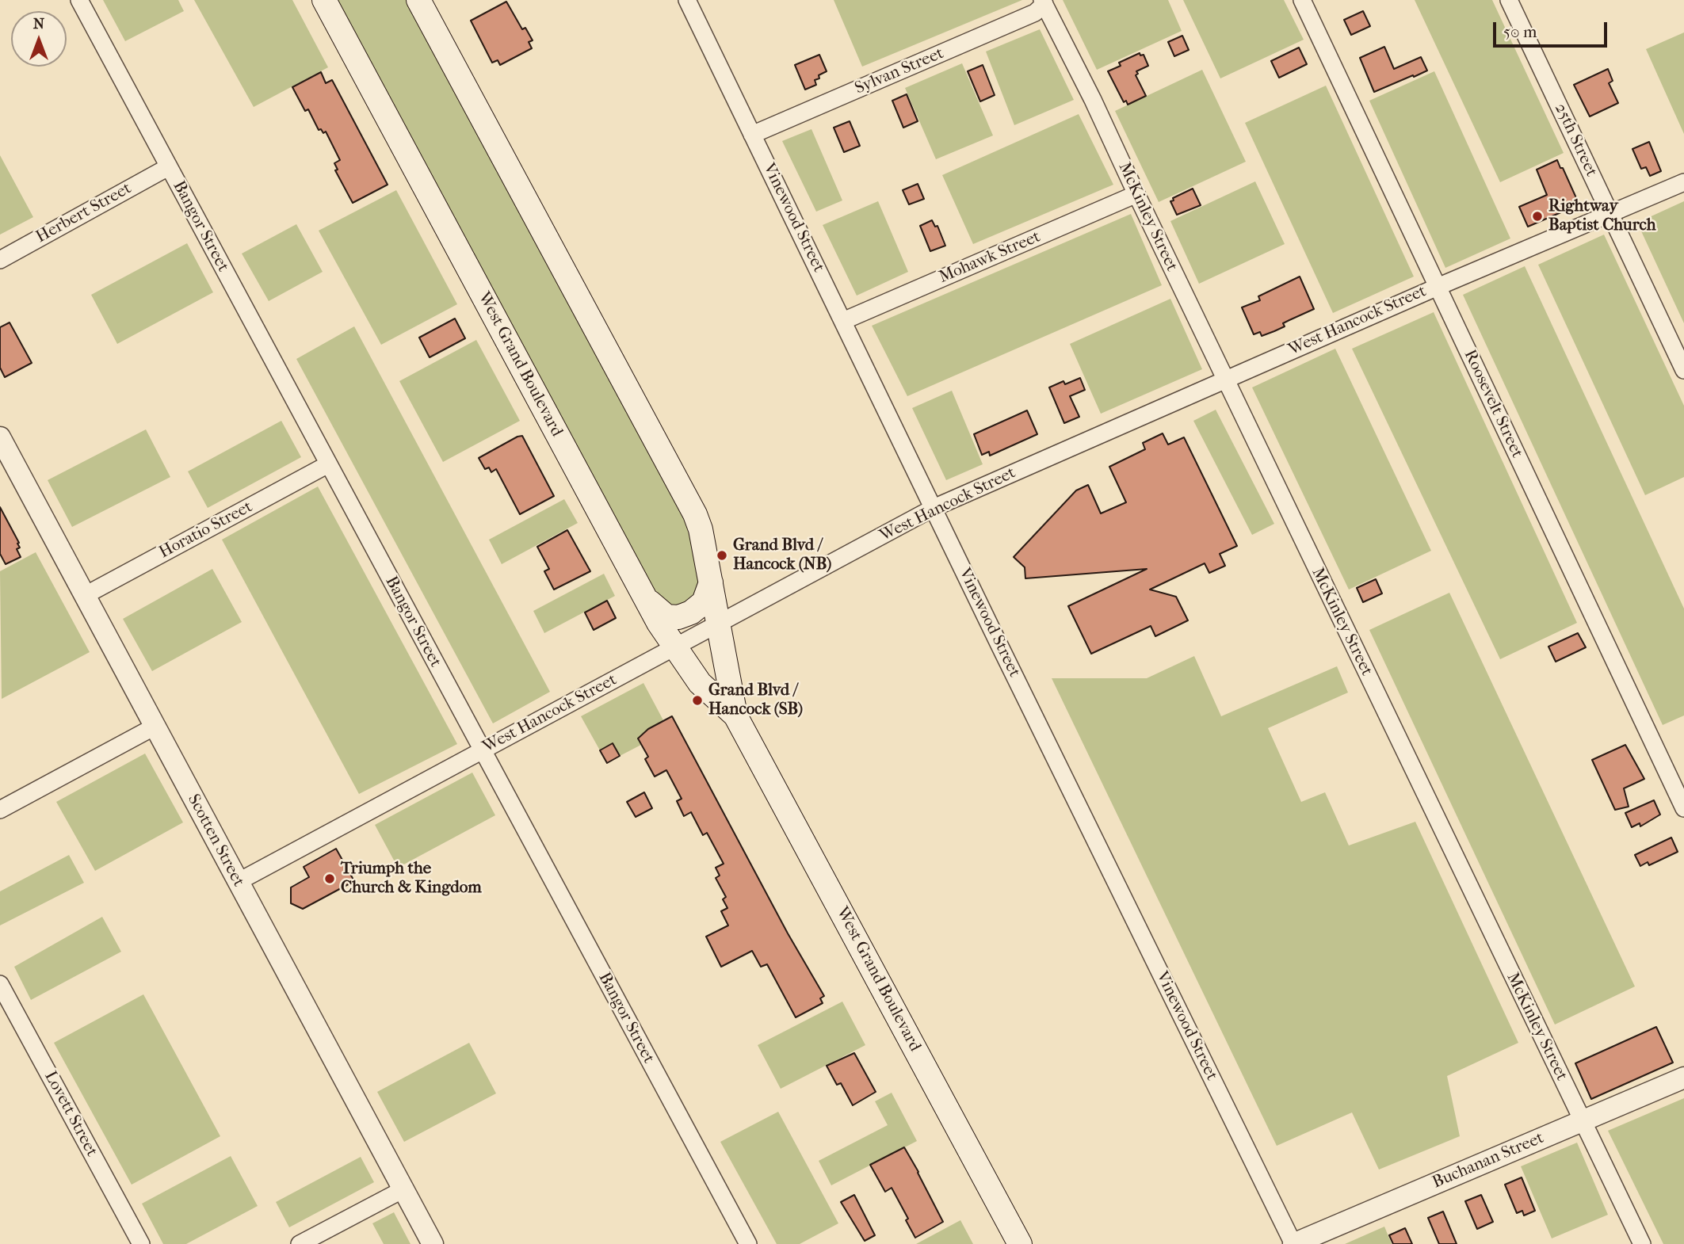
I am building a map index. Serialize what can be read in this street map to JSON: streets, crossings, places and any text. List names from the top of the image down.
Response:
{
  "streets": {
    "main road": ["West Grand Boulevard"],
    "street": [
      "Sylvan Street",
      "25th Street",
      "Herbert Street",
      "McKinley Street",
      "Vinewood Street",
      "Bangor Street",
      "Mohawk Street",
      "West Hancock Street",
      "Roosevelt Street",
      "Horatio Street",
      "Scotten Street",
      "Lovett Street",
      "Buchanan Street"
    ]
  },
  "crossings": [
    ["Sylvan Street", "McKinley Street"],
    ["Sylvan Street", "Vinewood Street"],
    ["25th Street", "West Hancock Street"],
    ["Herbert Street", "Bangor Street"],
    ["McKinley Street", "Mohawk Street"],
    ["McKinley Street", "West Hancock Street"],
    ["McKinley Street", "Buchanan Street"],
    ["Vinewood Street", "Mohawk Street"],
    ["Vinewood Street", "West Hancock Street"],
    ["Vinewood Street", "Buchanan Street"],
    ["Bangor Street", "West Hancock Street"],
    ["Bangor Street", "Horatio Street"],
    ["West Hancock Street", "West Grand Boulevard"],
    ["West Hancock Street", "Roosevelt Street"],
    ["West Hancock Street", "Scotten Street"],
    ["Horatio Street", "Scotten Street"]
  ],
  "places": [
    "Rightway Baptist Church",
    "Grand Blvd / Hancock (NB)",
    "Grand Blvd / Hancock (SB)",
    "Triumph the Church & Kingdom"
  ],
  "scale_bar": "50 m",
  "north": "top"
}
